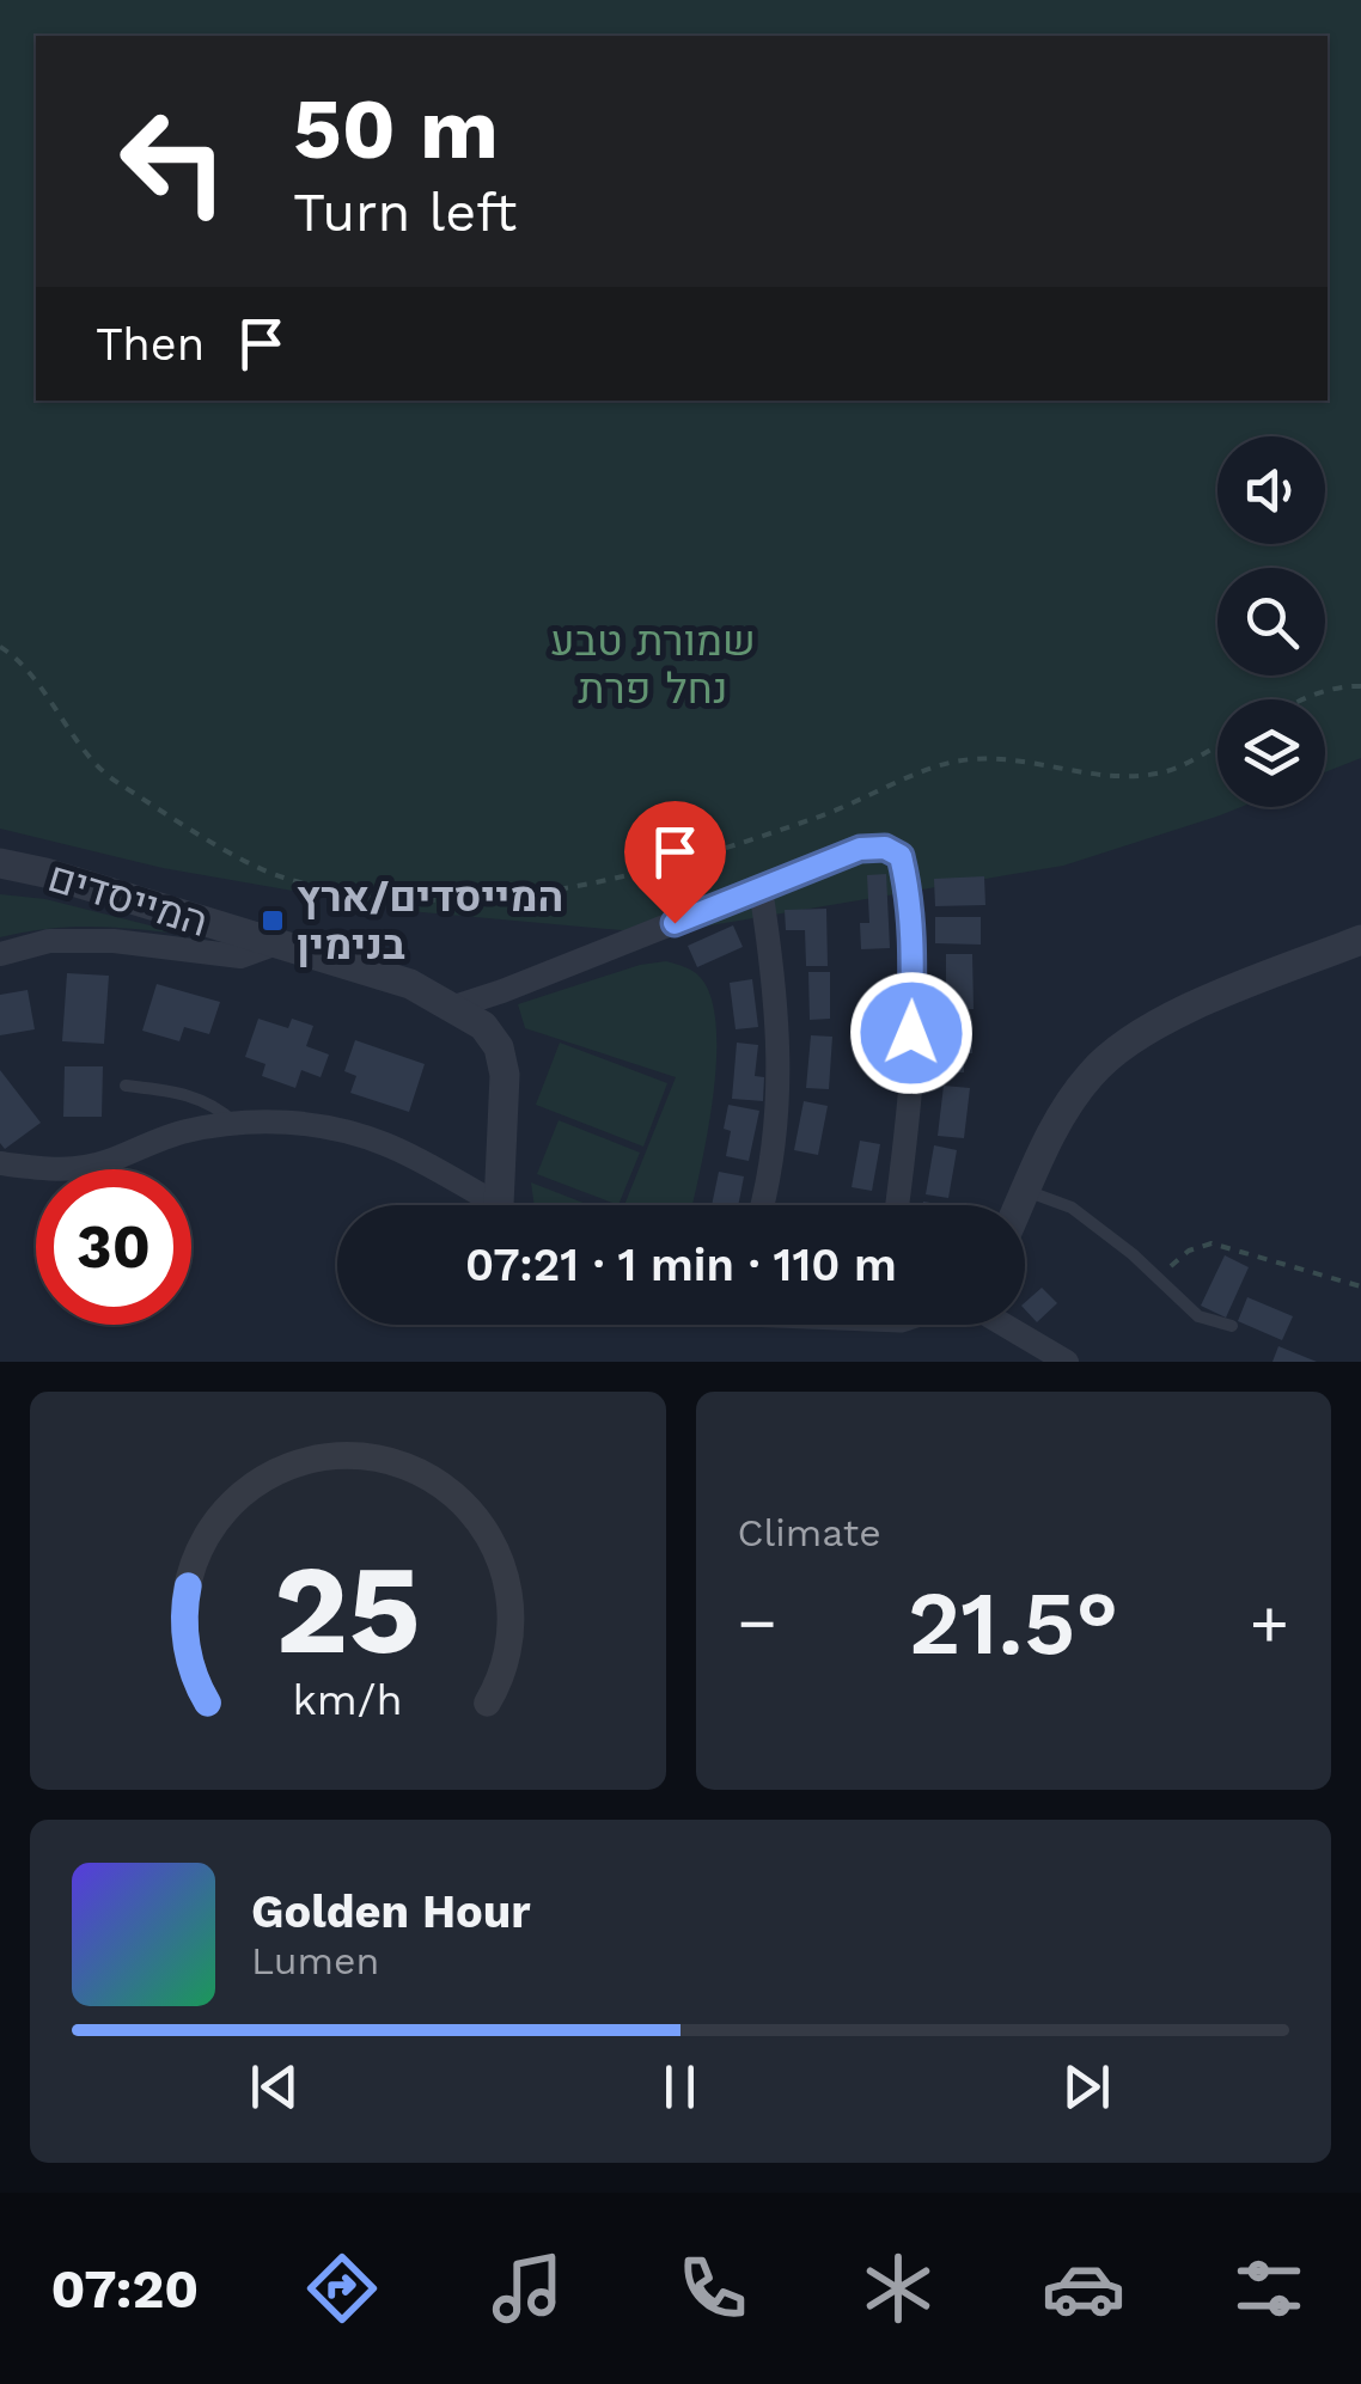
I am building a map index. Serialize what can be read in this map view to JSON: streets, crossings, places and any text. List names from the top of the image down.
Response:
{
  "streets": {
    "street": ["המייסדים"]
  },
  "parks": ["שמורת טבע נחל פרת"],
  "places": {
    "transit": ["המייסדים/ארץ בנימין"]
  },
  "page": {
    "turn": ["50 m", "Turn left"],
    "then": "Then",
    "limit": "30",
    "trip": "07:21 · 1 min · 110 m",
    "tile": "Climate",
    "heat": ["−", "21.5°", "+"],
    "song": ["Golden Hour", "Lumen"],
    "tabs": "07:20",
    "gauge": ["25", "km/h"]
  }
}
